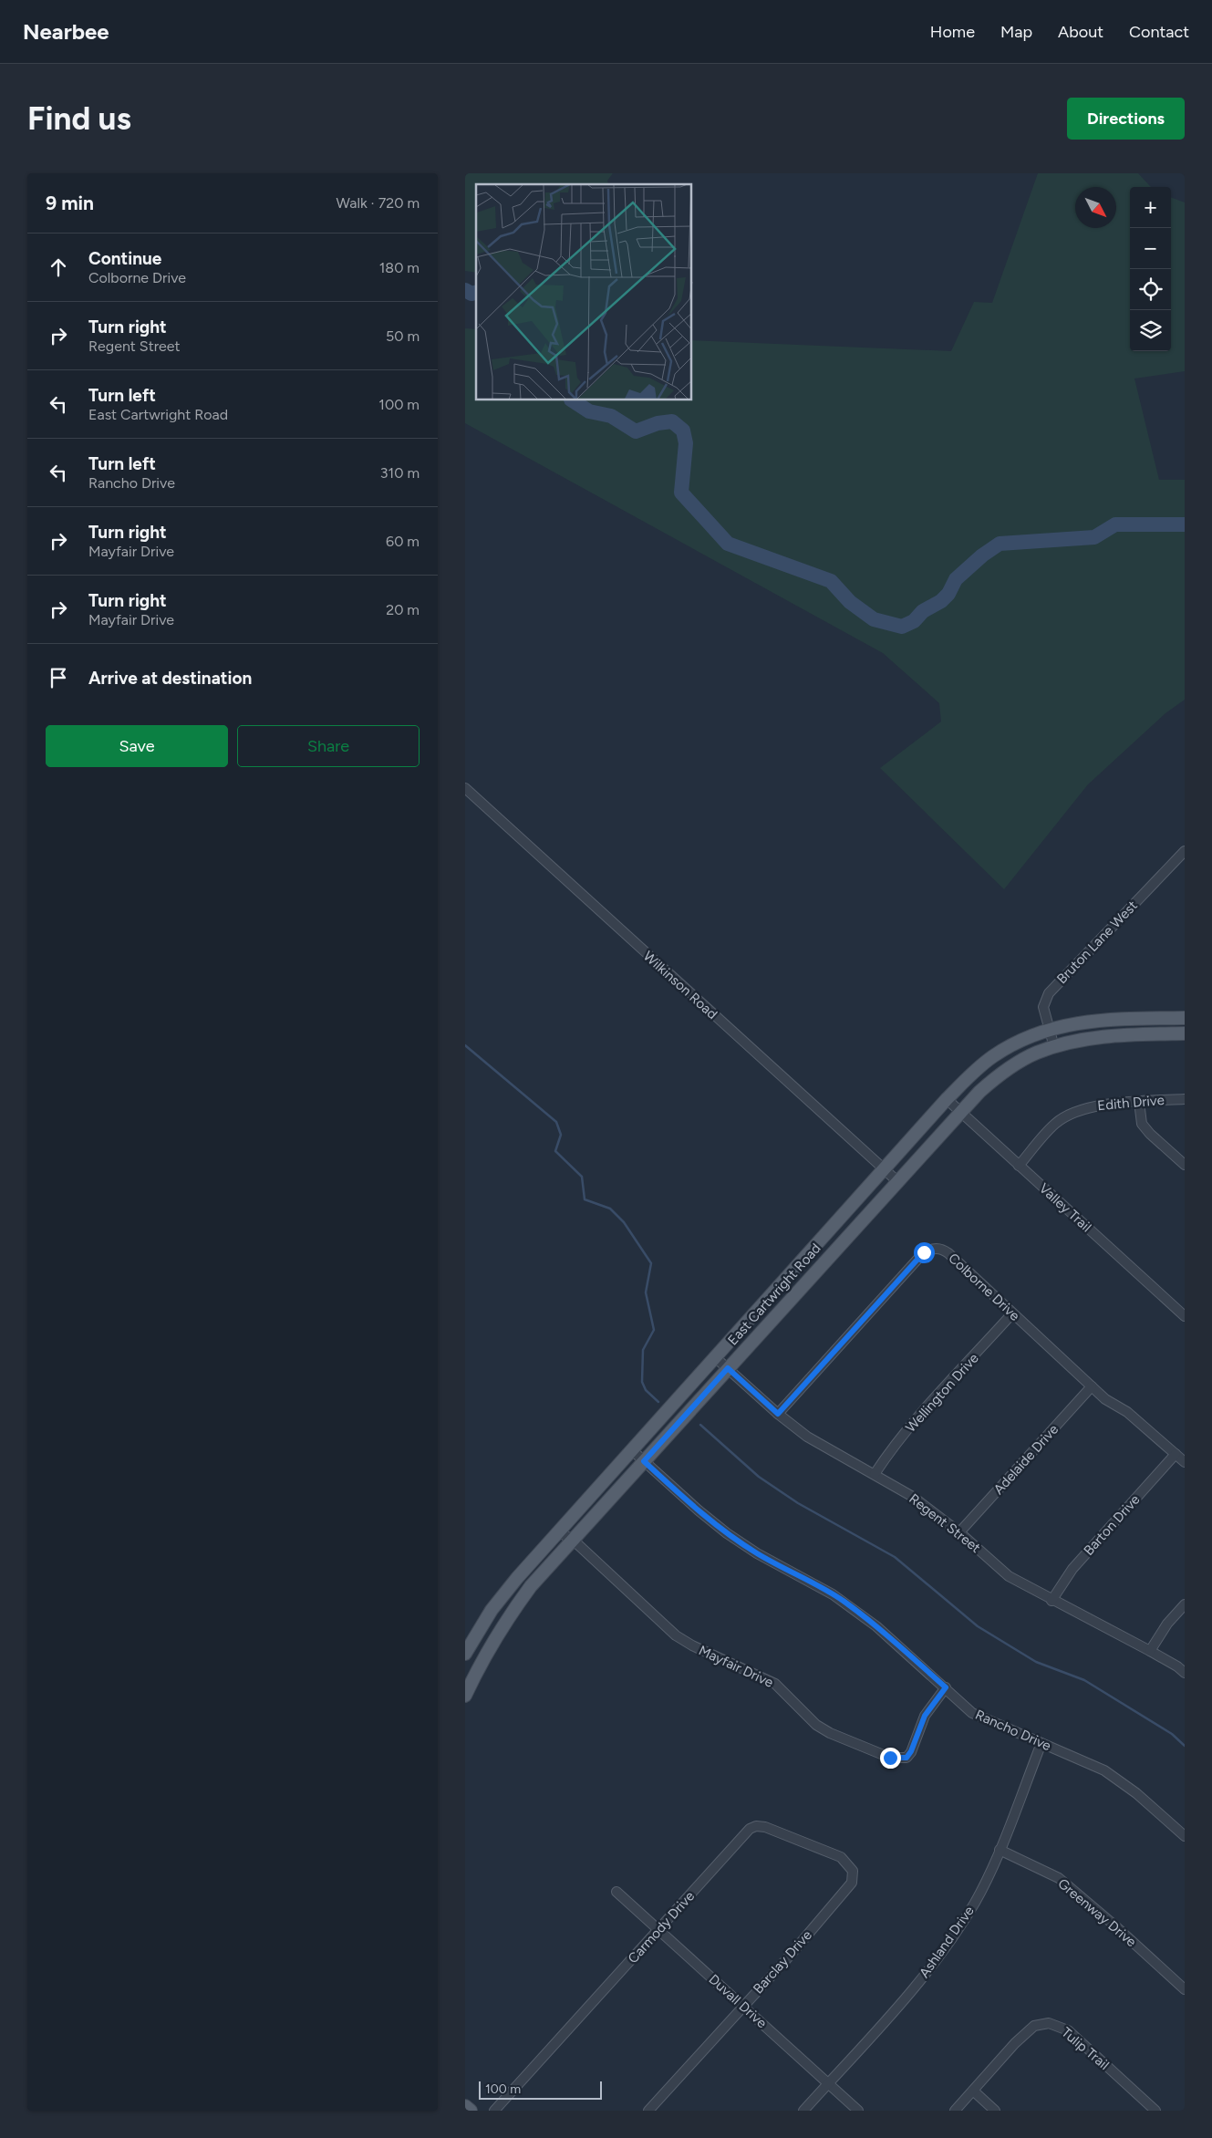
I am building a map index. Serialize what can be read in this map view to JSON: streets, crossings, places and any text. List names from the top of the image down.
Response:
{
  "streets": {
    "main road": ["East Cartwright Road"],
    "street": [
      "Bruton Lane West",
      "Wilkinson Road",
      "Edith Drive",
      "Valley Trail",
      "Colborne Drive",
      "Wellington Drive",
      "Adelaide Drive",
      "Regent Street",
      "Barton Drive",
      "Mayfair Drive",
      "Rancho Drive",
      "Greenway Drive",
      "Carmody Drive",
      "Ashland Drive",
      "Barclay Drive",
      "Duvall Drive",
      "Tulip Trail"
    ]
  },
  "crossings": [
    ["Bruton Lane West", "East Cartwright Road"],
    ["Wilkinson Road", "East Cartwright Road"],
    ["Edith Drive", "Valley Trail"],
    ["Valley Trail", "East Cartwright Road"],
    ["Colborne Drive", "Wellington Drive"],
    ["Colborne Drive", "Adelaide Drive"],
    ["Colborne Drive", "Regent Street"],
    ["Colborne Drive", "Barton Drive"],
    ["East Cartwright Road", "Regent Street"],
    ["East Cartwright Road", "Mayfair Drive"],
    ["East Cartwright Road", "Rancho Drive"],
    ["Wellington Drive", "Regent Street"],
    ["Adelaide Drive", "Regent Street"],
    ["Regent Street", "Barton Drive"],
    ["Mayfair Drive", "Rancho Drive"],
    ["Rancho Drive", "Ashland Drive"],
    ["Greenway Drive", "Ashland Drive"],
    ["Carmody Drive", "Barclay Drive"],
    ["Carmody Drive", "Duvall Drive"],
    ["Ashland Drive", "Duvall Drive"],
    ["Barclay Drive", "Duvall Drive"]
  ],
  "scale_bar": "100 m",
  "north": "bottom right",
  "page": {
    "header": "Nearbee",
    "nav": [
      "Home",
      "Map",
      "About",
      "Contact"
    ],
    "buttons": [
      "Directions",
      ["Save", "Share"]
    ],
    "title": "Find us",
    "heading": ["9 min", "Walk · 720 m"],
    "map_buttons": ["+", "−"],
    "list": [
      ["Continue", "Colborne Drive", "180 m"],
      ["Turn right", "Regent Street", "50 m"],
      ["Turn left", "East Cartwright Road", "100 m"],
      ["Turn left", "Rancho Drive", "310 m"],
      ["Turn right", "Mayfair Drive", "60 m"],
      ["Turn right", "Mayfair Drive", "20 m"],
      "Arrive at destination"
    ],
    "scale": "100 m"
  }
}
